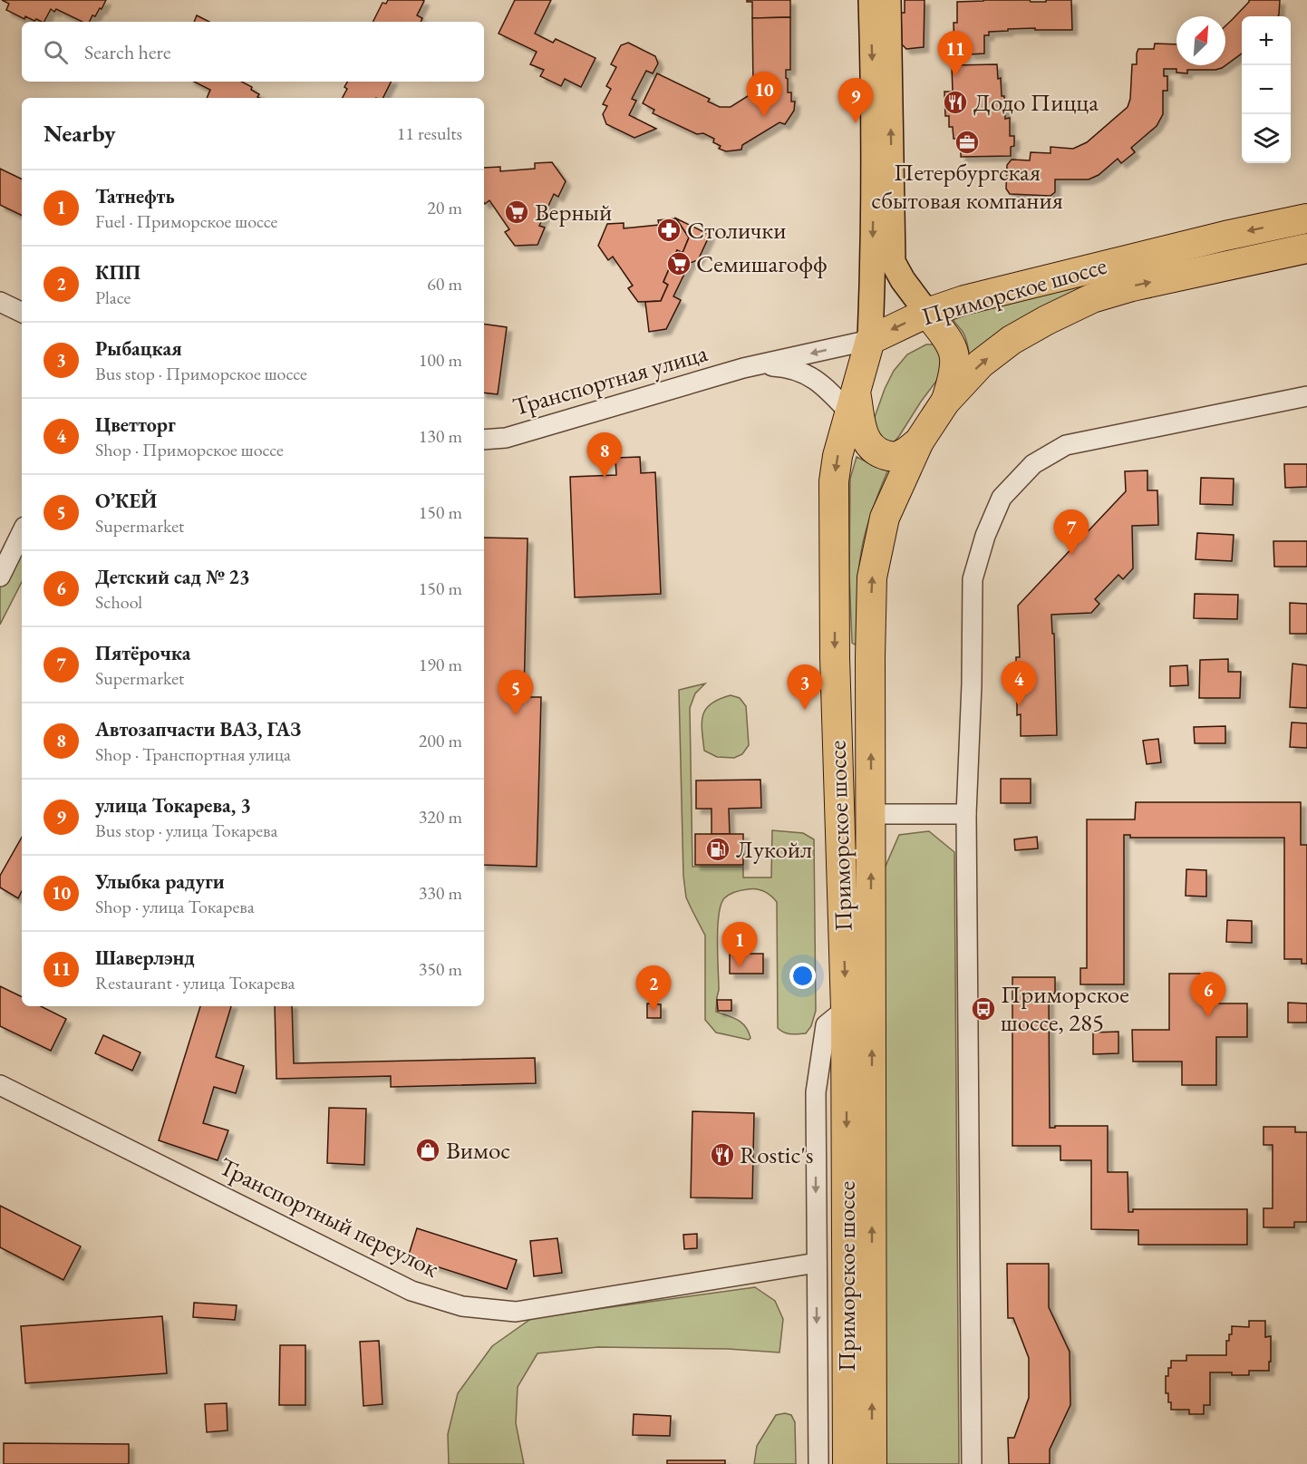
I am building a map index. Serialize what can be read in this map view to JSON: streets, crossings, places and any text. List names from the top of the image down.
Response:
{
  "streets": {
    "highway": ["Приморское шоссе"],
    "street": ["Транспортная улица", "Транспортный переулок"]
  },
  "crossings": [
    ["Приморское шоссе", "Транспортная улица"]
  ],
  "places": {
    "restaurant": ["Додо Пицца", "Rostic's"],
    "office": ["Петербургская сбытовая компания"],
    "supermarket": ["Верный", "Семишагофф"],
    "pharmacy": ["Столички"],
    "fuel station": ["Лукойл"],
    "bus stop": ["Приморское шоссе, 285"],
    "shop": ["Вимос"]
  },
  "north": "top right",
  "page": {
    "map_buttons": ["+", "−"],
    "search": "Search here",
    "pins": [
      "11",
      "10",
      "9",
      "8",
      "7",
      "4",
      "3",
      "5",
      "1",
      "2",
      "6"
    ],
    "heading": ["Nearby", "11 results"],
    "list": [
      {
        "mark": "1",
        "name": "Татнефть",
        "note": "Fuel · Приморское шоссе",
        "value": "20 m"
      },
      {
        "mark": "2",
        "name": "КПП",
        "note": "Place",
        "value": "60 m"
      },
      {
        "mark": "3",
        "name": "Рыбацкая",
        "note": "Bus stop · Приморское шоссе",
        "value": "100 m"
      },
      {
        "mark": "4",
        "name": "Цветторг",
        "note": "Shop · Приморское шоссе",
        "value": "130 m"
      },
      {
        "mark": "5",
        "name": "О’КЕЙ",
        "note": "Supermarket",
        "value": "150 m"
      },
      {
        "mark": "6",
        "name": "Детский сад № 23",
        "note": "School",
        "value": "150 m"
      },
      {
        "mark": "7",
        "name": "Пятёрочка",
        "note": "Supermarket",
        "value": "190 m"
      },
      {
        "mark": "8",
        "name": "Автозапчасти ВАЗ, ГАЗ",
        "note": "Shop · Транспортная улица",
        "value": "200 m"
      },
      {
        "mark": "9",
        "name": "улица Токарева, 3",
        "note": "Bus stop · улица Токарева",
        "value": "320 m"
      },
      {
        "mark": "10",
        "name": "Улыбка радуги",
        "note": "Shop · улица Токарева",
        "value": "330 m"
      },
      {
        "mark": "11",
        "name": "Шаверлэнд",
        "note": "Restaurant · улица Токарева",
        "value": "350 m"
      }
    ]
  }
}
